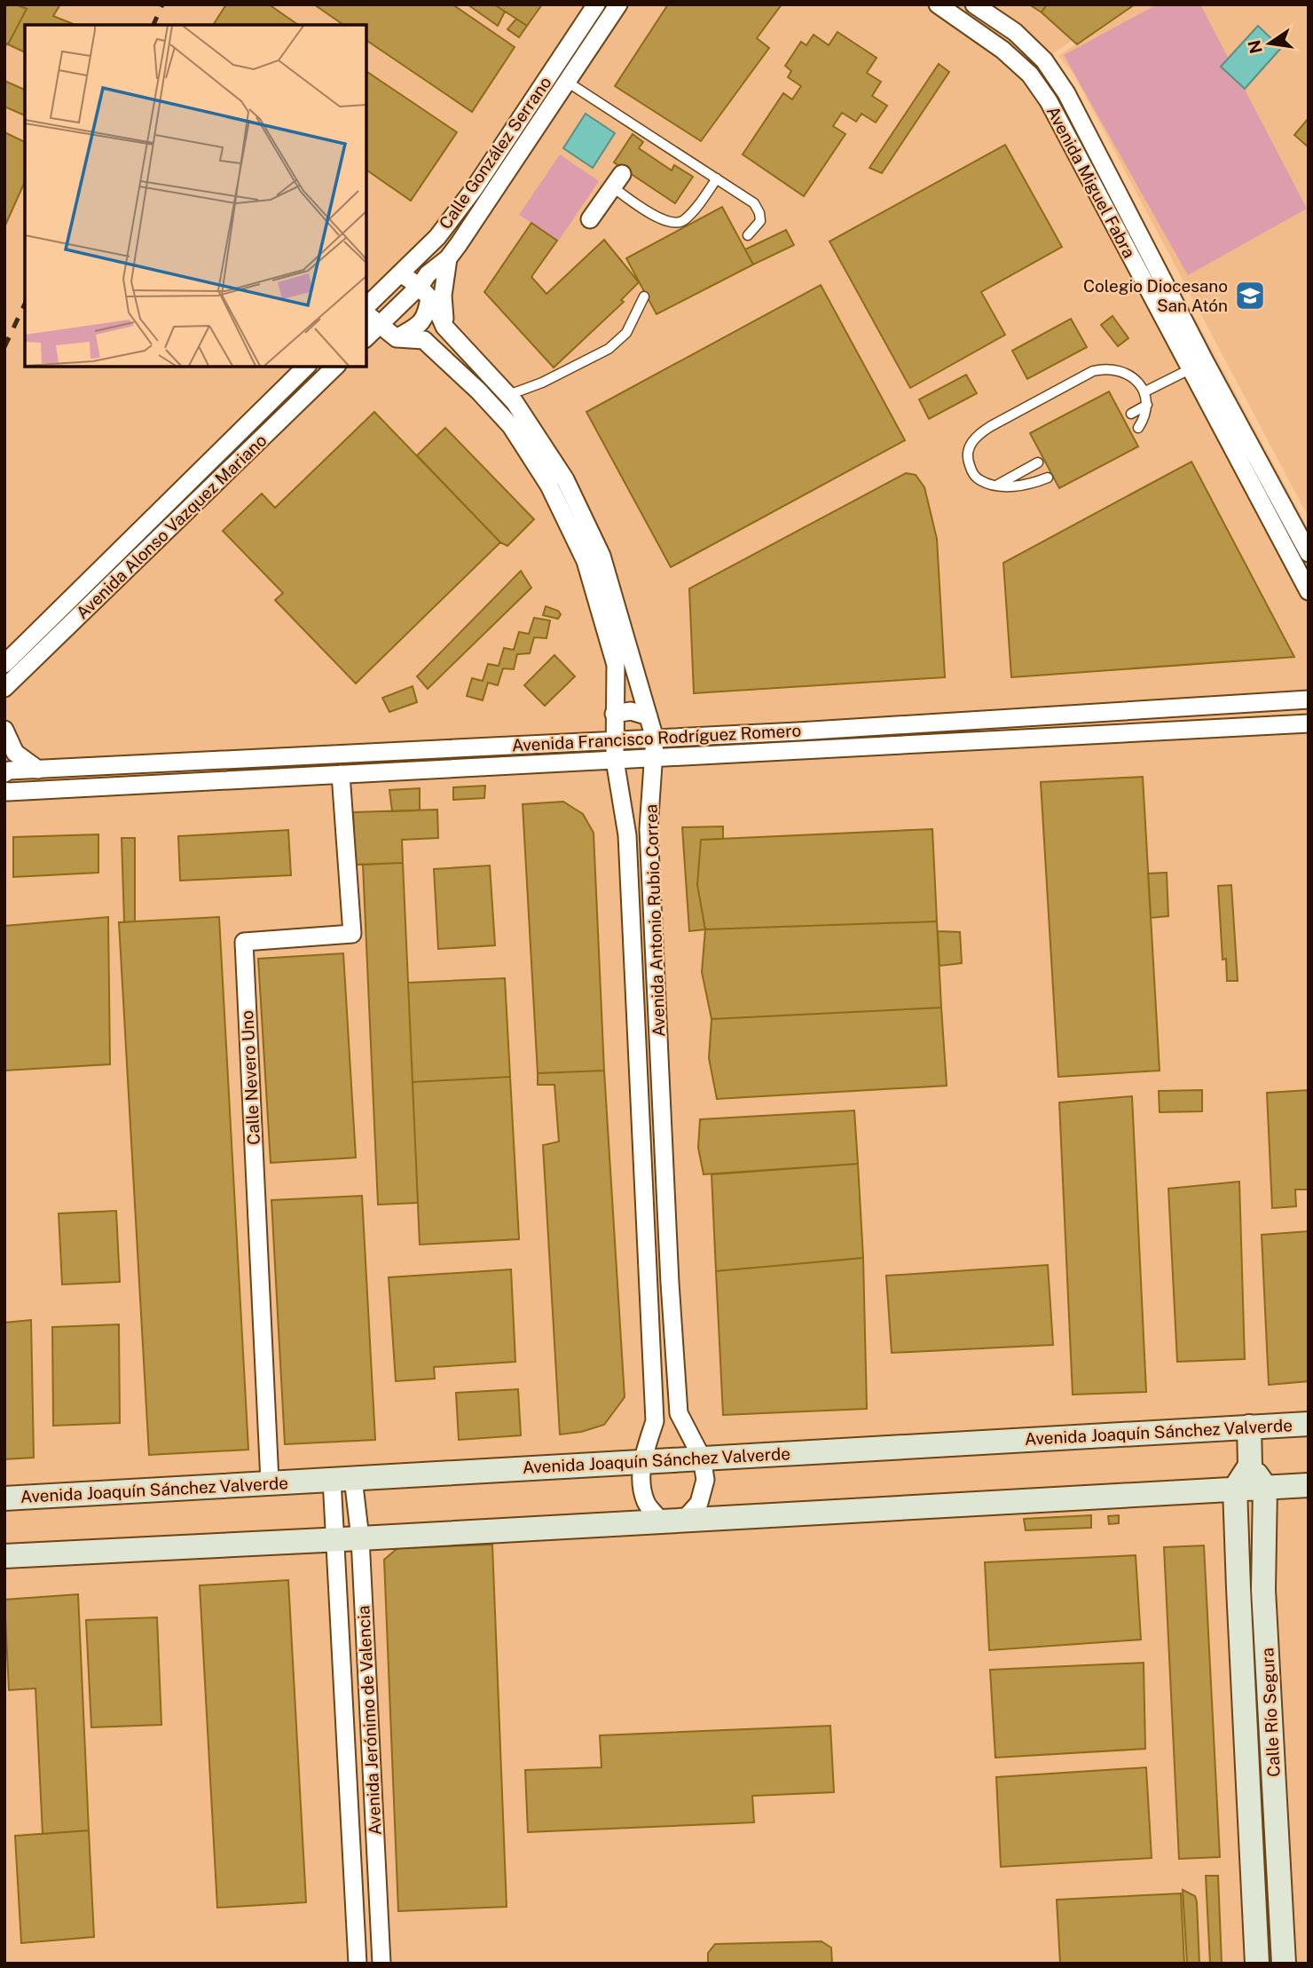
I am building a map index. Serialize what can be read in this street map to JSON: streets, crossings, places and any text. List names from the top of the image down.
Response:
{
  "streets": {
    "main road": ["Avenida Joaquín Sánchez Valverde", "Calle Río Segura"],
    "street": [
      "Calle González Serrano",
      "Avenida Miguel Fabra",
      "Avenida Alonso Vazquez Mariano",
      "Avenida Francisco Rodríguez Romero",
      "Avenida Antonio Rubio Correa",
      "Calle Nevero Uno",
      "Avenida Jerónimo de Valencia"
    ]
  },
  "crossings": [
    ["Calle González Serrano", "Avenida Antonio Rubio Correa"],
    ["Avenida Francisco Rodríguez Romero", "Avenida Antonio Rubio Correa"],
    ["Avenida Francisco Rodríguez Romero", "Calle Nevero Uno"],
    ["Avenida Antonio Rubio Correa", "Avenida Joaquín Sánchez Valverde"],
    ["Calle Nevero Uno", "Avenida Joaquín Sánchez Valverde"],
    ["Avenida Joaquín Sánchez Valverde", "Calle Río Segura"],
    ["Avenida Joaquín Sánchez Valverde", "Avenida Jerónimo de Valencia"]
  ],
  "places": {
    "school or university": ["Colegio Diocesano San Atón"]
  },
  "north": "left"
}
